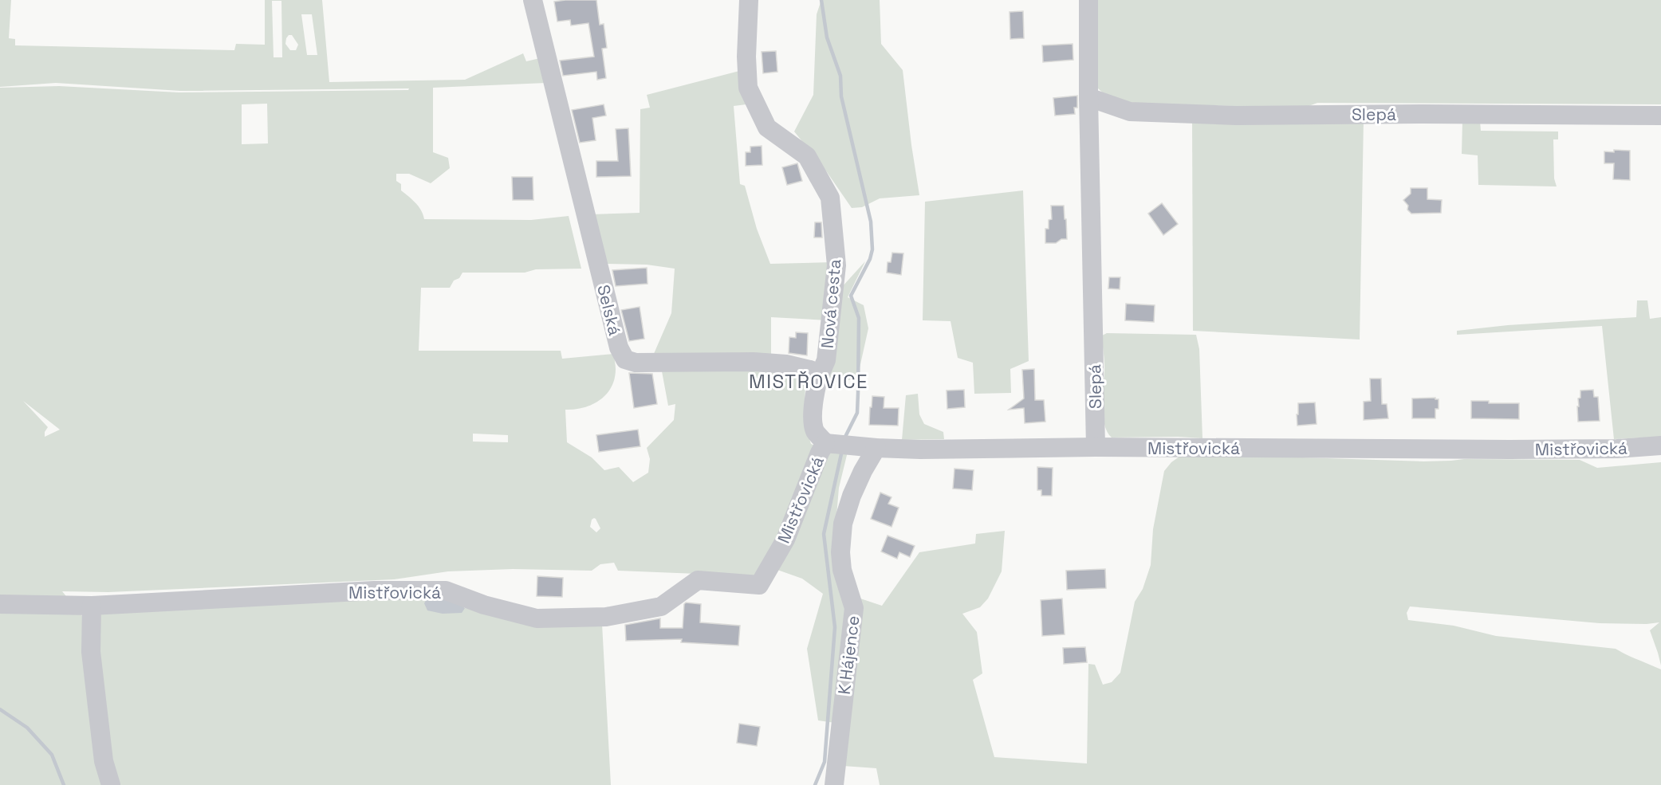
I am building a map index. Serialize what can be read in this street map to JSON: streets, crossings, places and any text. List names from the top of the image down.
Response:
{
  "streets": {
    "street": [
      "Slepá",
      "Nová cesta",
      "Selská",
      "Mistřovická",
      "K Hájence"
    ]
  },
  "crossings": [
    ["Slepá", "Mistřovická"],
    ["Nová cesta", "Selská"],
    ["Mistřovická", "K Hájence"]
  ],
  "districts": ["MISTŘOVICE"]
}
